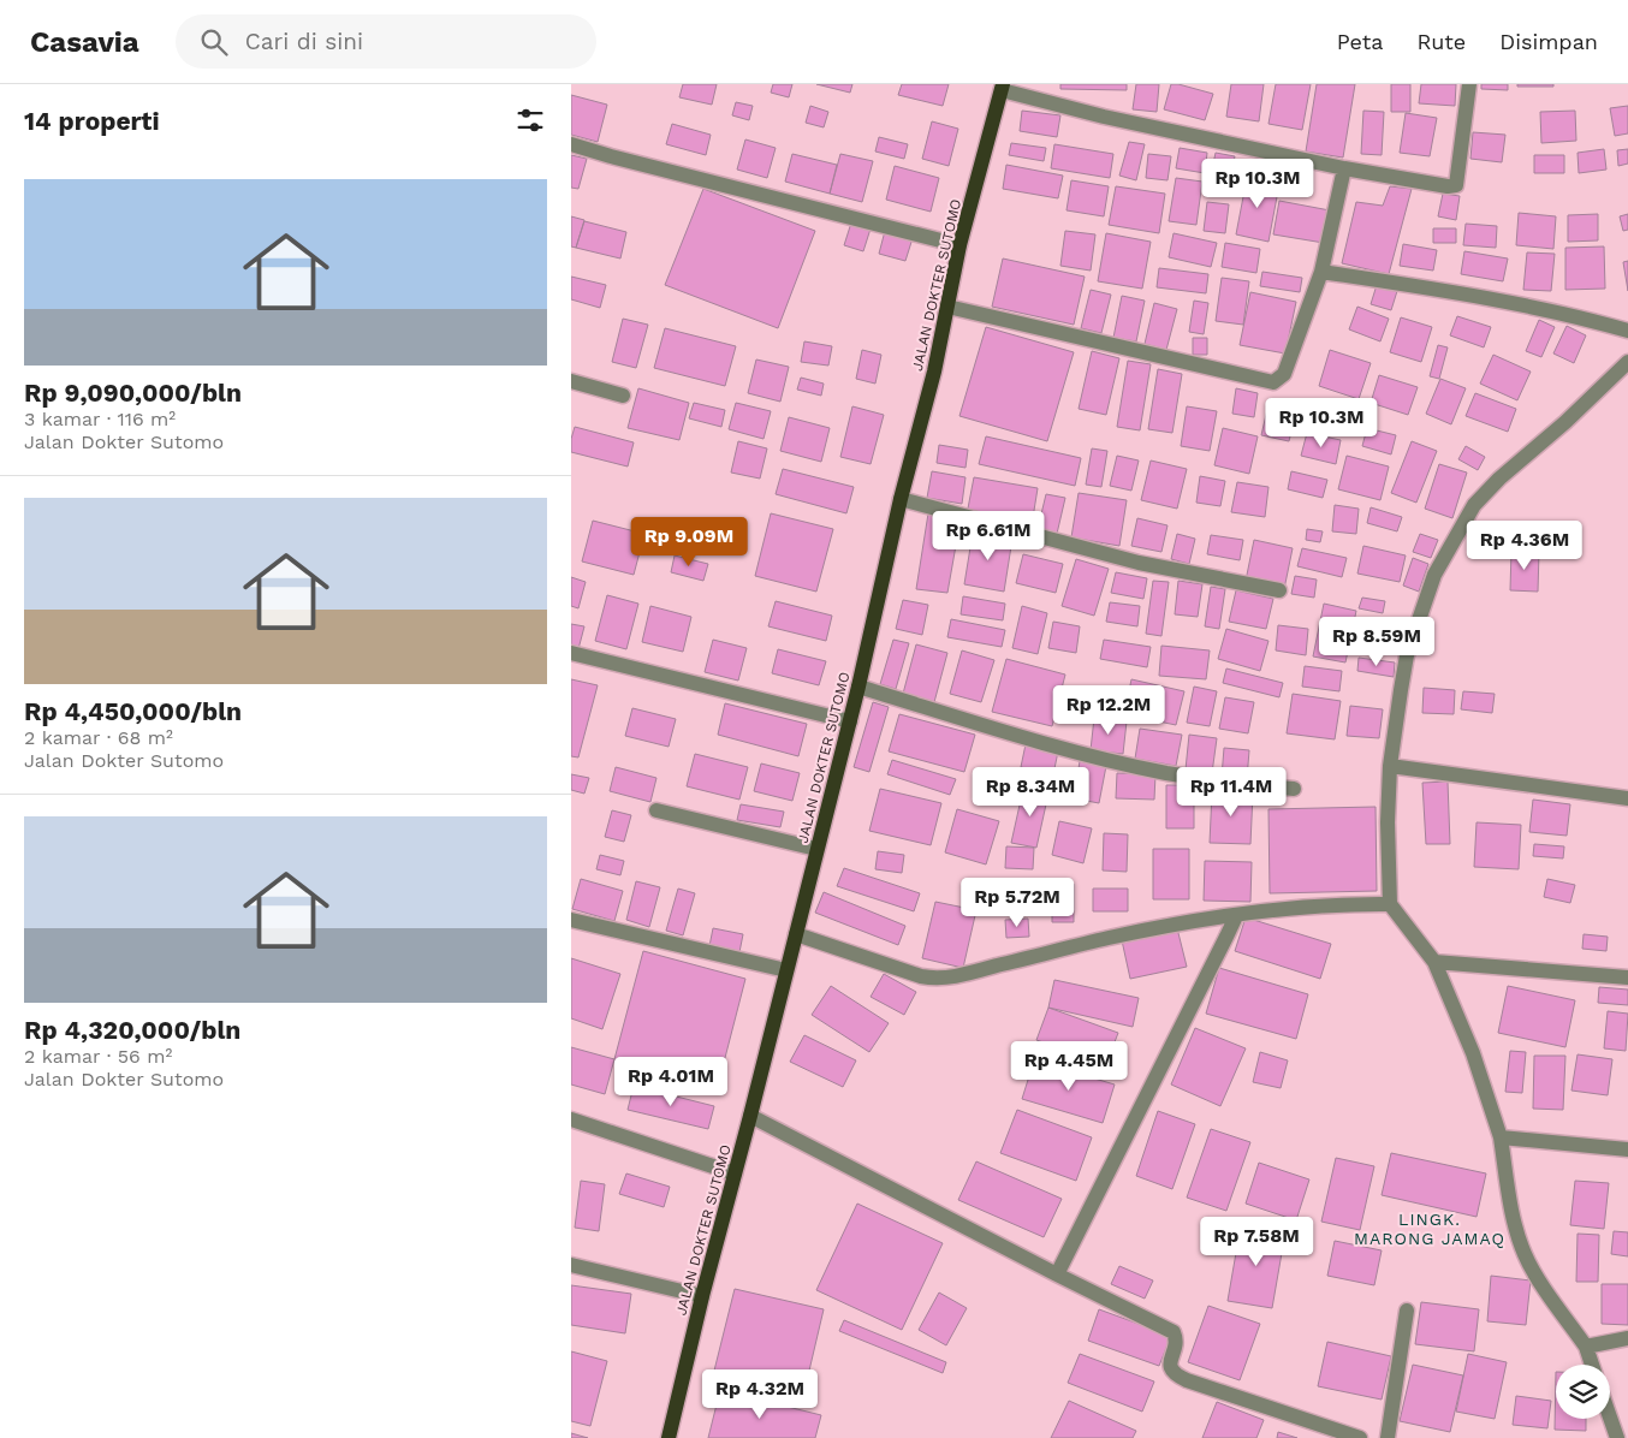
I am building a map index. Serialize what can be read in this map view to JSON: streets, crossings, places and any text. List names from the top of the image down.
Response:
{
  "streets": {
    "main road": ["JALAN DOKTER SUTOMO"]
  },
  "districts": ["LINGK. MARONG JAMAQ"],
  "page": {
    "header": "Casavia",
    "search": "Cari di sini",
    "nav": ["Peta", "Rute", "Disimpan"],
    "heading": "14 properti",
    "list": [
      {
        "name": "Rp 9,090,000/bln",
        "note": "3 kamar · 116 m² · Jalan Dokter Sutomo"
      },
      {
        "name": "Rp 4,450,000/bln",
        "note": "2 kamar · 68 m² · Jalan Dokter Sutomo"
      },
      {
        "name": "Rp 4,320,000/bln",
        "note": "2 kamar · 56 m² · Jalan Dokter Sutomo"
      }
    ],
    "price": [
      "Rp 10.3M",
      "Rp 10.3M",
      "Rp 6.61M",
      "Rp 9.09M",
      "Rp 4.36M",
      "Rp 8.59M",
      "Rp 12.2M",
      "Rp 8.34M",
      "Rp 11.4M",
      "Rp 5.72M",
      "Rp 4.45M",
      "Rp 4.01M",
      "Rp 7.58M",
      "Rp 4.32M"
    ]
  }
}
